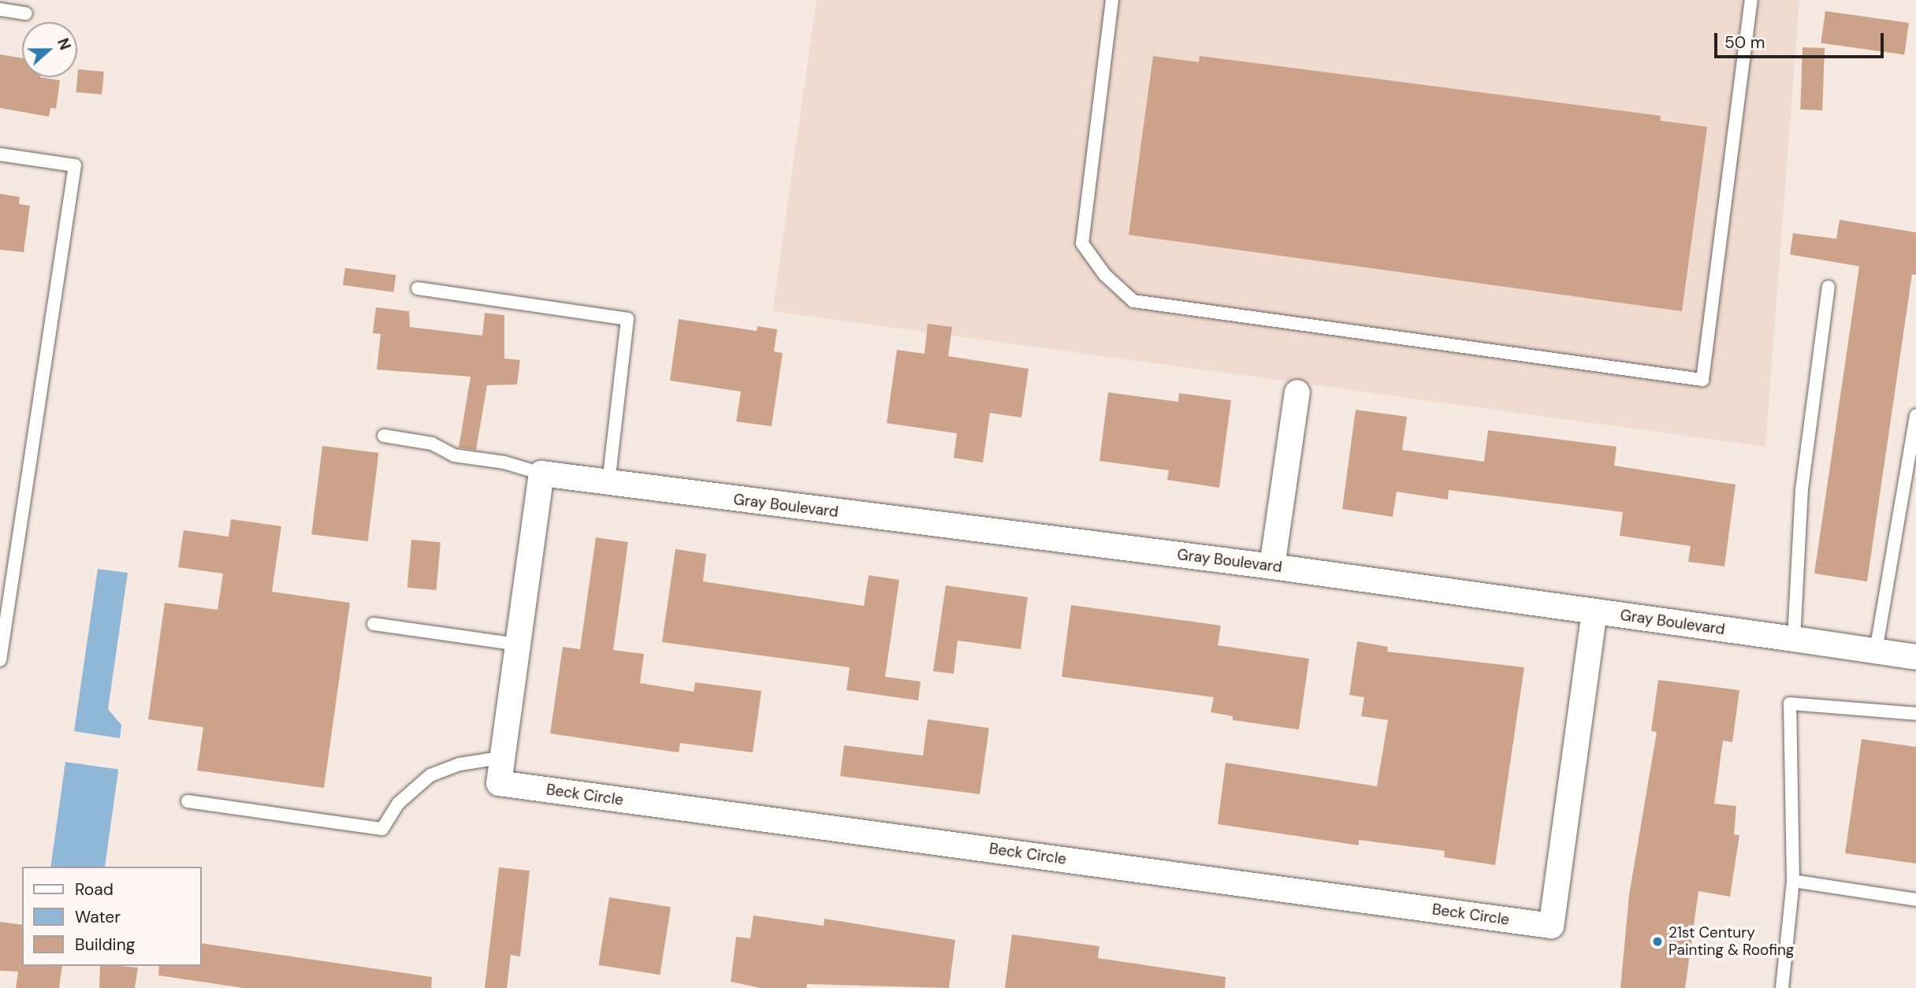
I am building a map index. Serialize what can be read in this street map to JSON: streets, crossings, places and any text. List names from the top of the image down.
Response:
{
  "streets": {
    "street": ["Gray Boulevard", "Beck Circle"]
  },
  "crossings": [
    ["Gray Boulevard", "Beck Circle"]
  ],
  "places": ["21st Century Painting & Roofing"],
  "legend": ["Road", "Water", "Building"],
  "scale_bar": "50 m",
  "north": "right"
}
